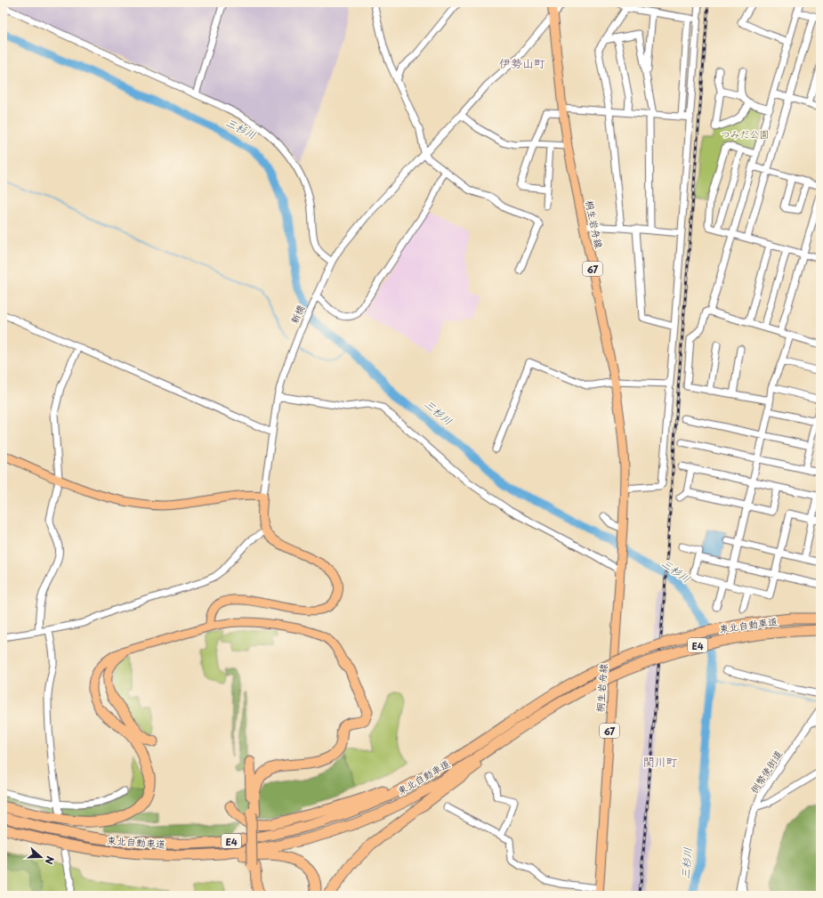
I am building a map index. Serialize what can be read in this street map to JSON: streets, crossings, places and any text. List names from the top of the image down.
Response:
{
  "streets": {
    "highway": ["東北自動車道", "E4"],
    "main road": ["桐生岩舟線", "67"],
    "street": ["新橋", "例幣使街道"]
  },
  "crossings": [
    ["桐生岩舟線", "67"],
    ["桐生岩舟線", "新橋"]
  ],
  "districts": ["伊勢山町", "関川町"],
  "water": ["三杉川"],
  "parks": ["つみだ公園"],
  "north": "right"
}
